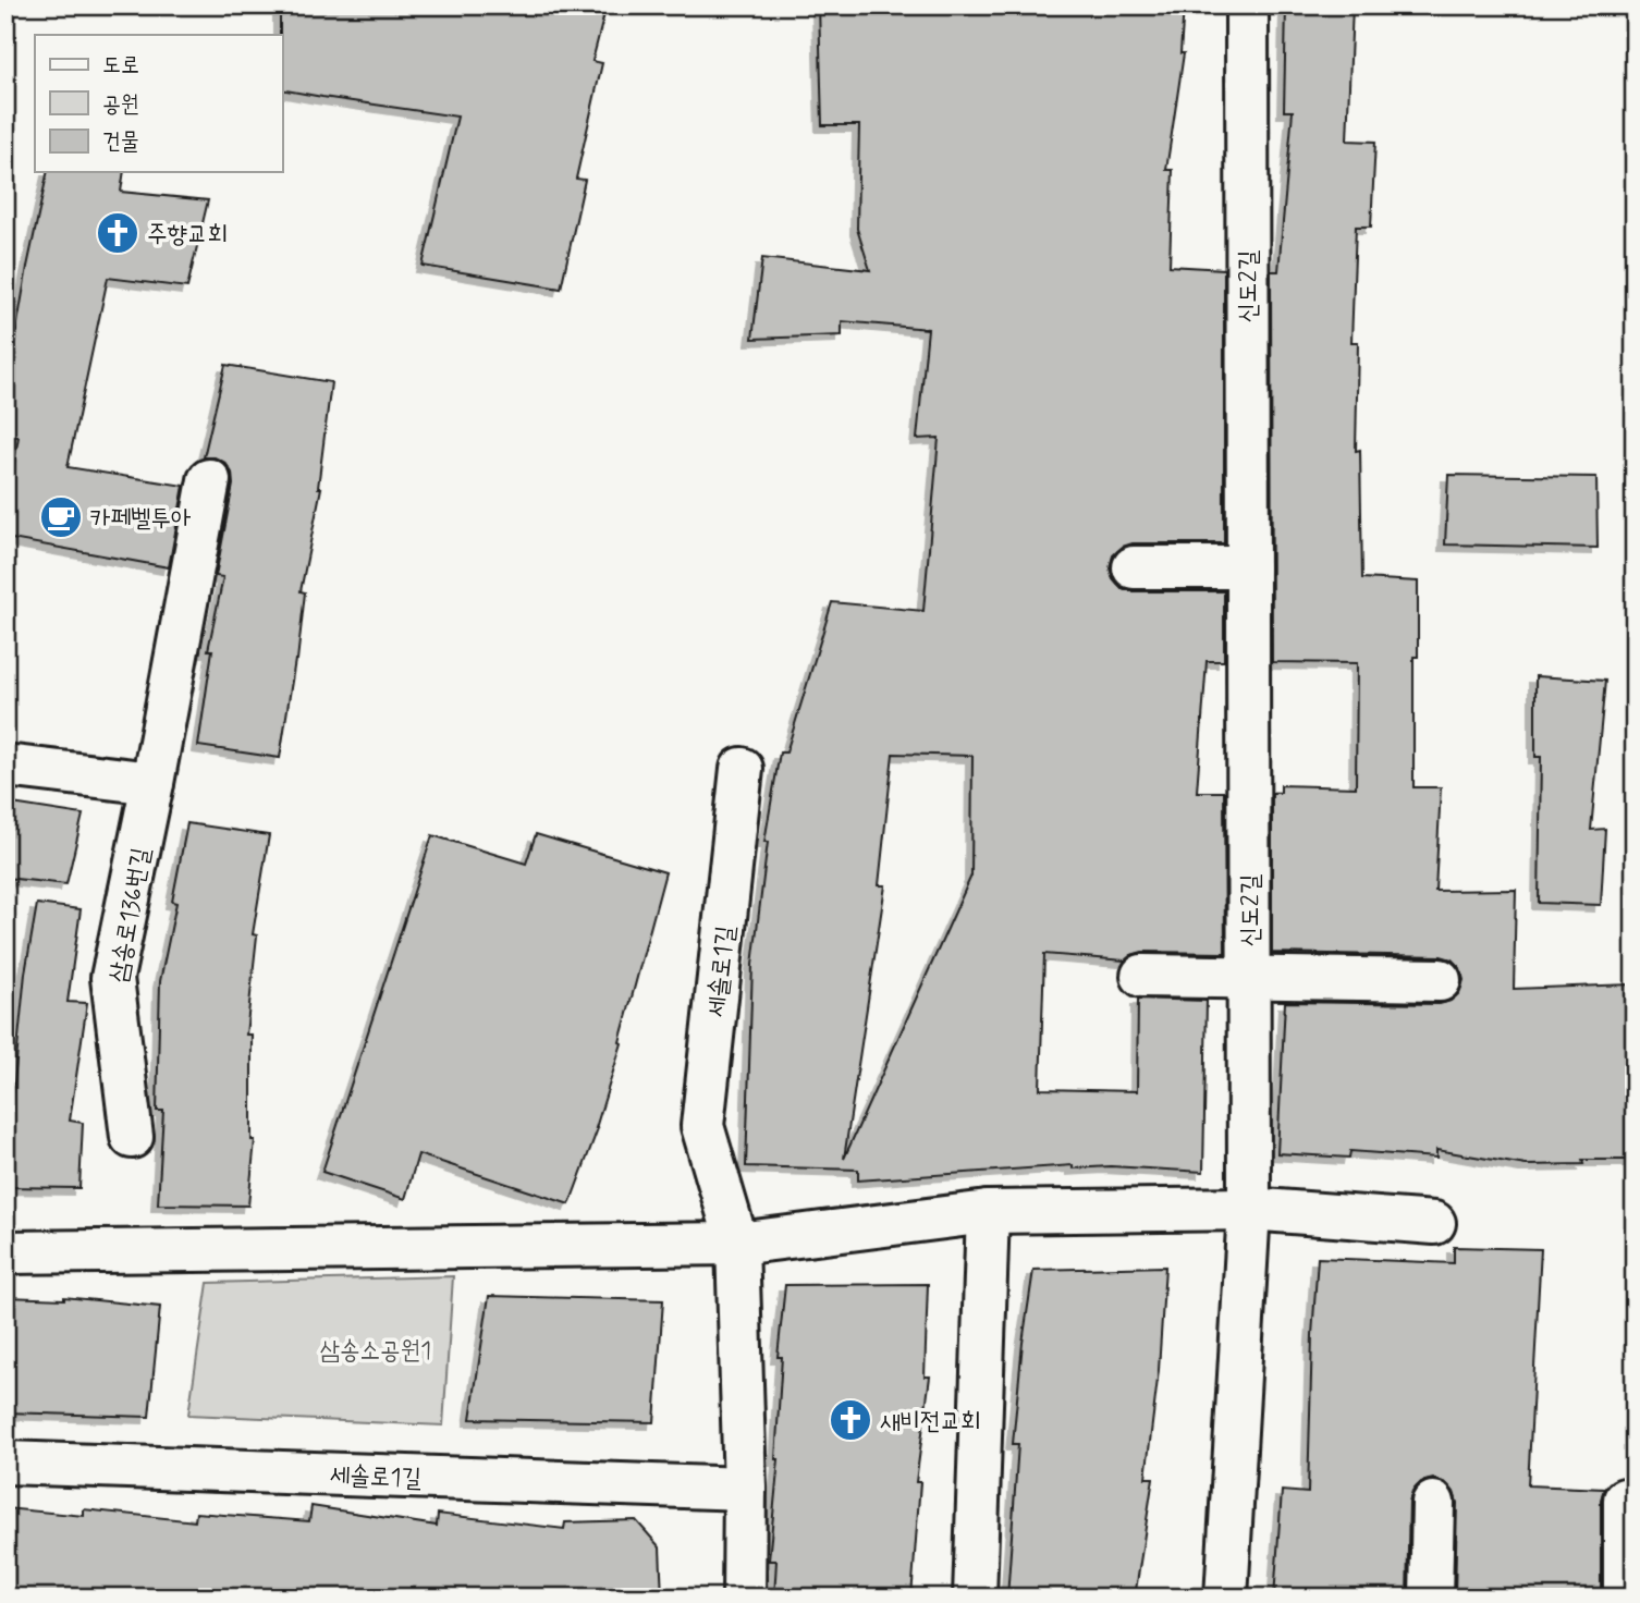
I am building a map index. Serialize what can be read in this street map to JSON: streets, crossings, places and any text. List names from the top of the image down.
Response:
{
  "streets": {
    "street": ["신도2길", "삼송로136번길", "세솔로1길"]
  },
  "parks": ["삼송소공원1"],
  "places": {
    "church": ["주향교회", "새비전교회"],
    "cafe": ["카페벨투아"]
  },
  "legend": ["도로", "공원", "건물"]
}
